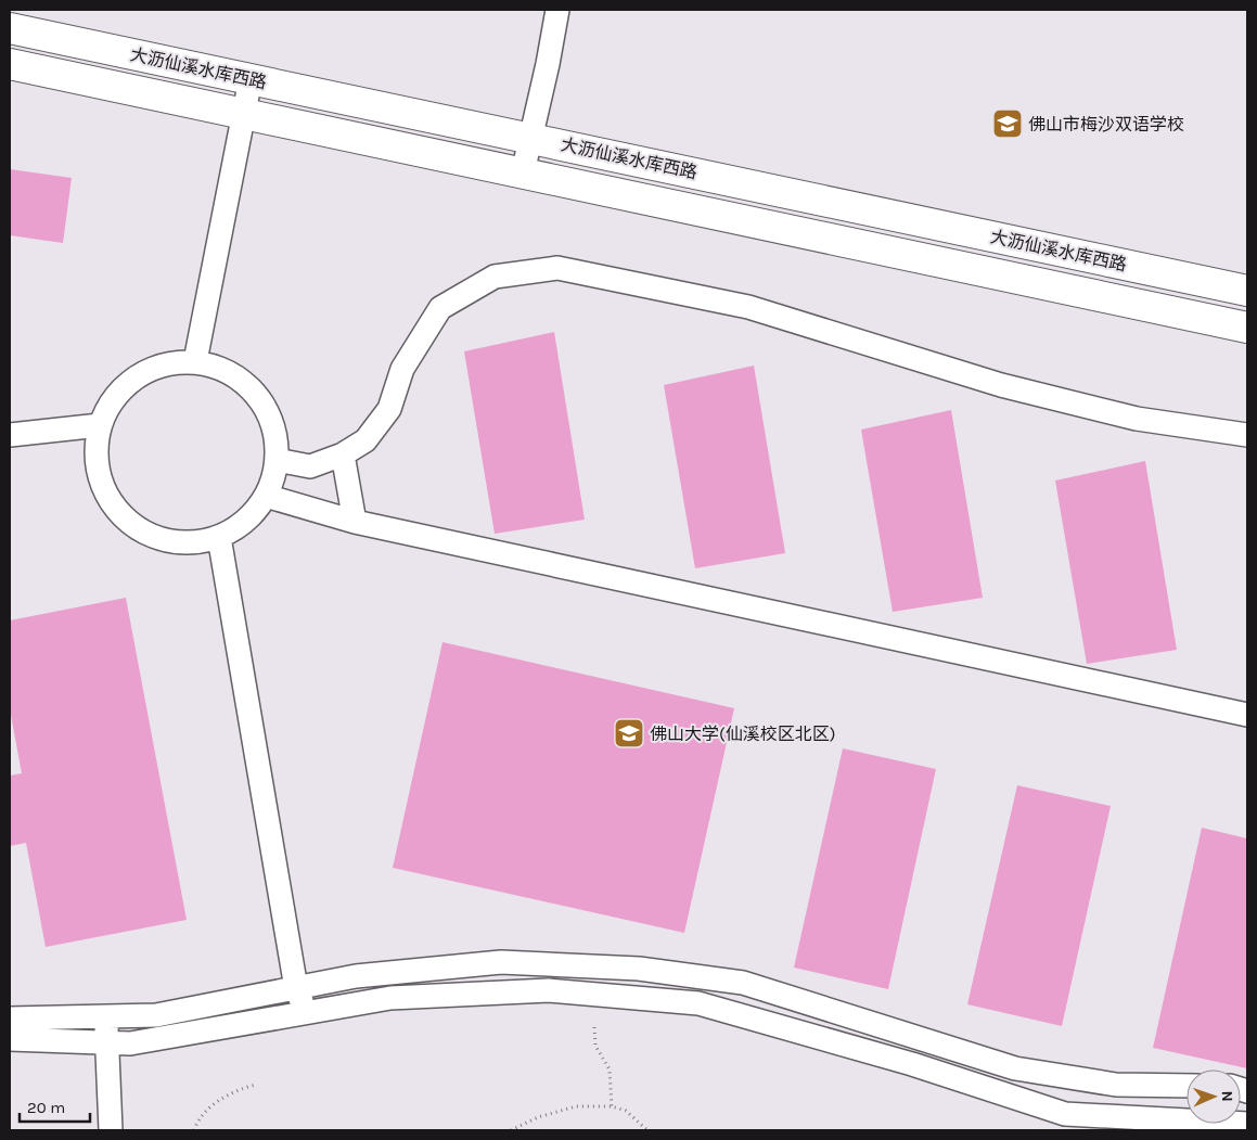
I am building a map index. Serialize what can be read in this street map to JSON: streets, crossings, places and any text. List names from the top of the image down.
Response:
{
  "streets": {
    "street": ["大沥仙溪水库西路"]
  },
  "places": {
    "school or university": ["佛山市梅沙双语学校", "佛山大学(仙溪校区北区)"]
  },
  "scale_bar": "20 m",
  "north": "right"
}
